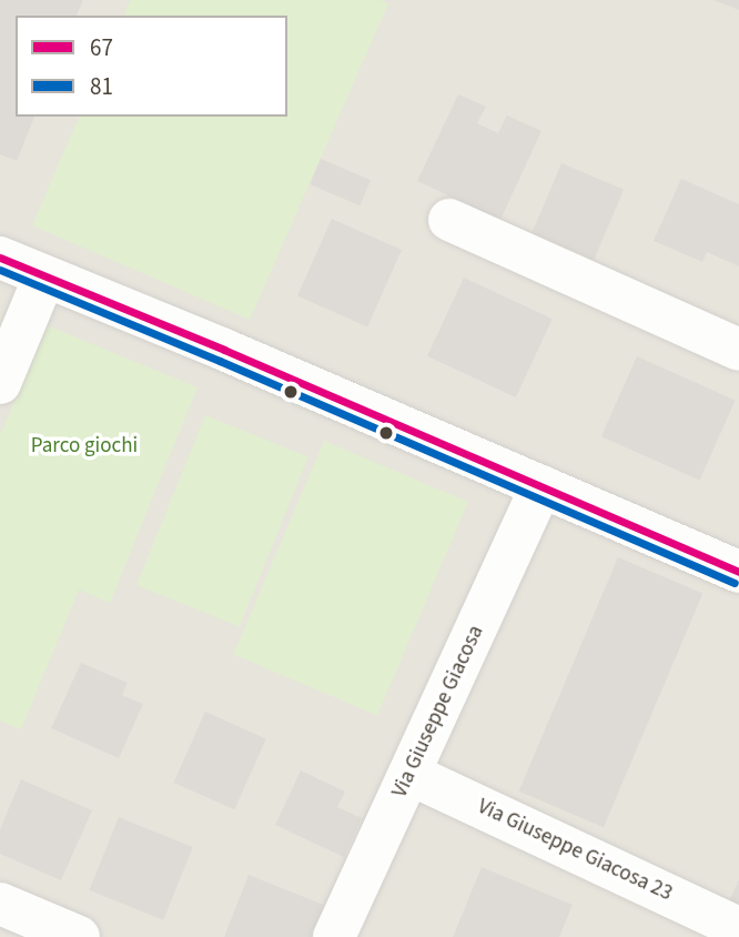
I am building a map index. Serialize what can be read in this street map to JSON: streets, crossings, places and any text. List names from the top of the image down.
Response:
{
  "streets": {
    "street": ["Via Giuseppe Giacosa", "Via Giuseppe Giacosa 23"]
  },
  "crossings": [
    ["Via Giuseppe Giacosa", "Via Giuseppe Giacosa 23"]
  ],
  "parks": ["Parco giochi"],
  "lines": ["transit line 67", "transit line 81"],
  "legend": ["67", "81"]
}
